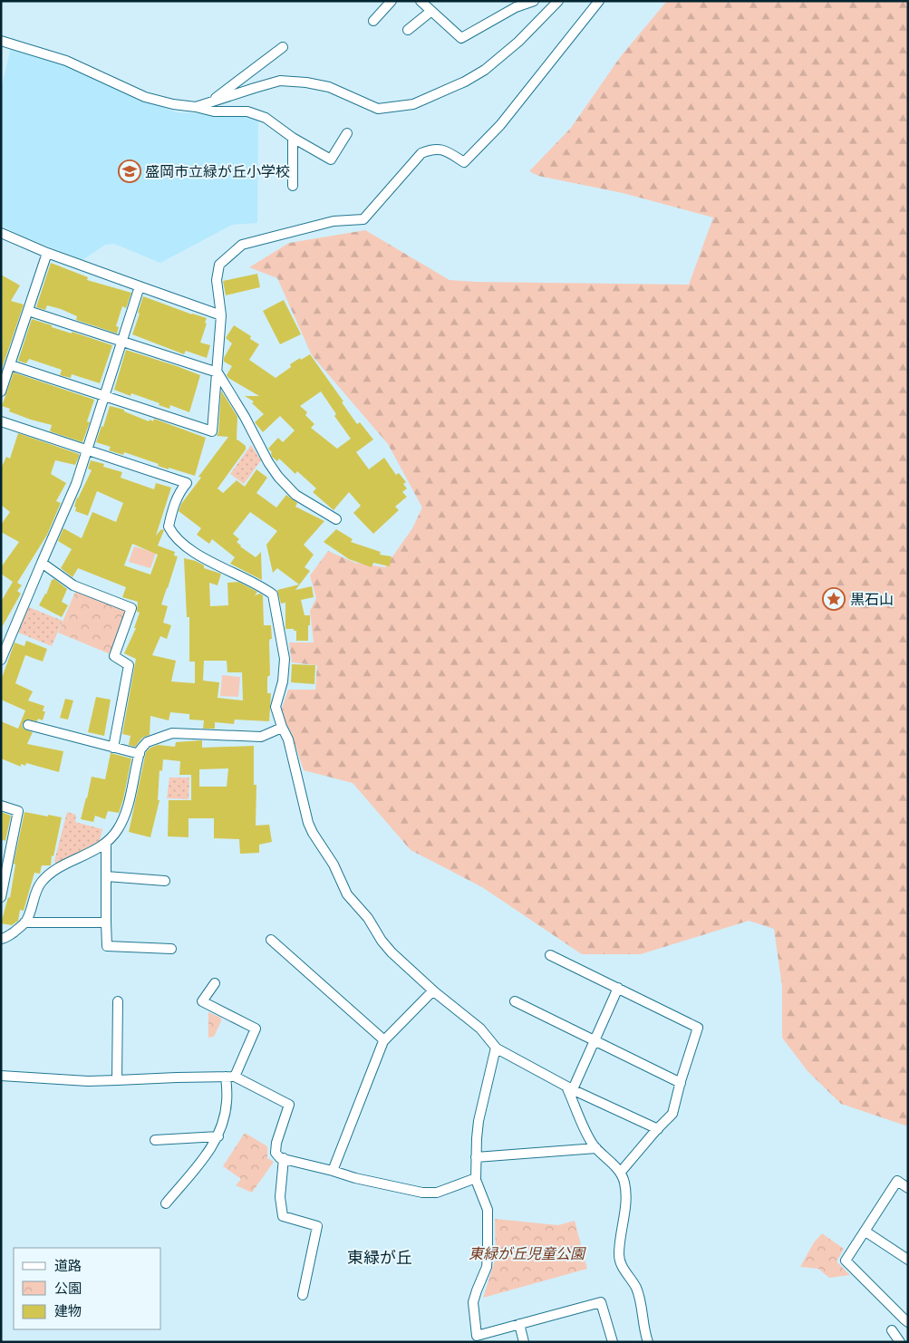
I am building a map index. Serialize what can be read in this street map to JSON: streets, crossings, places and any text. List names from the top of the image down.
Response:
{
  "districts": ["東緑が丘"],
  "parks": ["東緑が丘児童公園"],
  "places": {
    "school or university": ["盛岡市立緑が丘小学校"],
    "place": ["黒石山"]
  },
  "legend": ["道路", "公園", "建物"]
}
